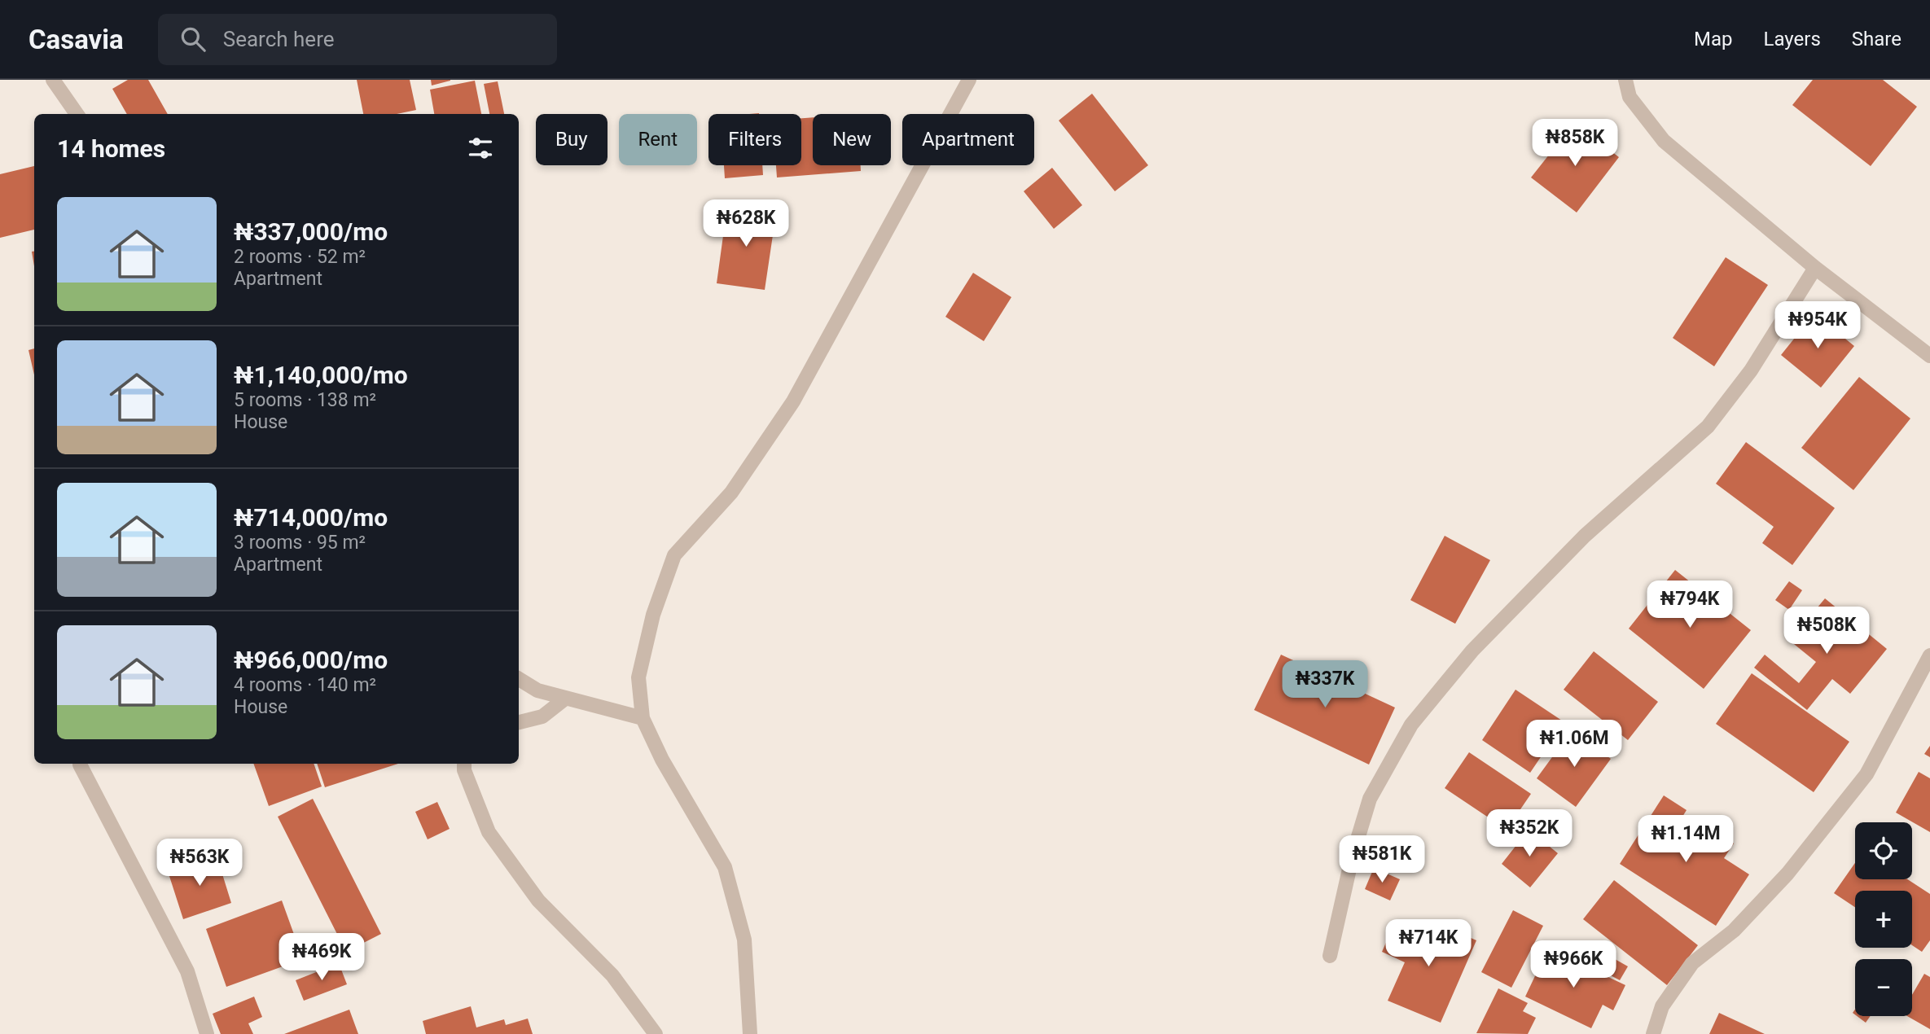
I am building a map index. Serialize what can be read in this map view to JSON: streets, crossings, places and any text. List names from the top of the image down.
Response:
{
  "page": {
    "header": "Casavia",
    "search": "Search here",
    "nav": ["Map", "Layers", "Share"],
    "chip": [
      "Buy",
      "Rent",
      "Filters",
      "New",
      "Apartment"
    ],
    "heading": "14 homes",
    "price": [
      "₦858K",
      "₦628K",
      "₦954K",
      "₦794K",
      "₦508K",
      "₦337K",
      "₦1.06M",
      "₦352K",
      "₦1.14M",
      "₦581K",
      "₦563K",
      "₦714K",
      "₦469K",
      "₦966K"
    ],
    "list": [
      {
        "name": "₦337,000/mo",
        "note": "2 rooms · 52 m² · Apartment"
      },
      {
        "name": "₦1,140,000/mo",
        "note": "5 rooms · 138 m² · House"
      },
      {
        "name": "₦714,000/mo",
        "note": "3 rooms · 95 m² · Apartment"
      },
      {
        "name": "₦966,000/mo",
        "note": "4 rooms · 140 m² · House"
      }
    ],
    "map_buttons": ["+", "−"]
  }
}
